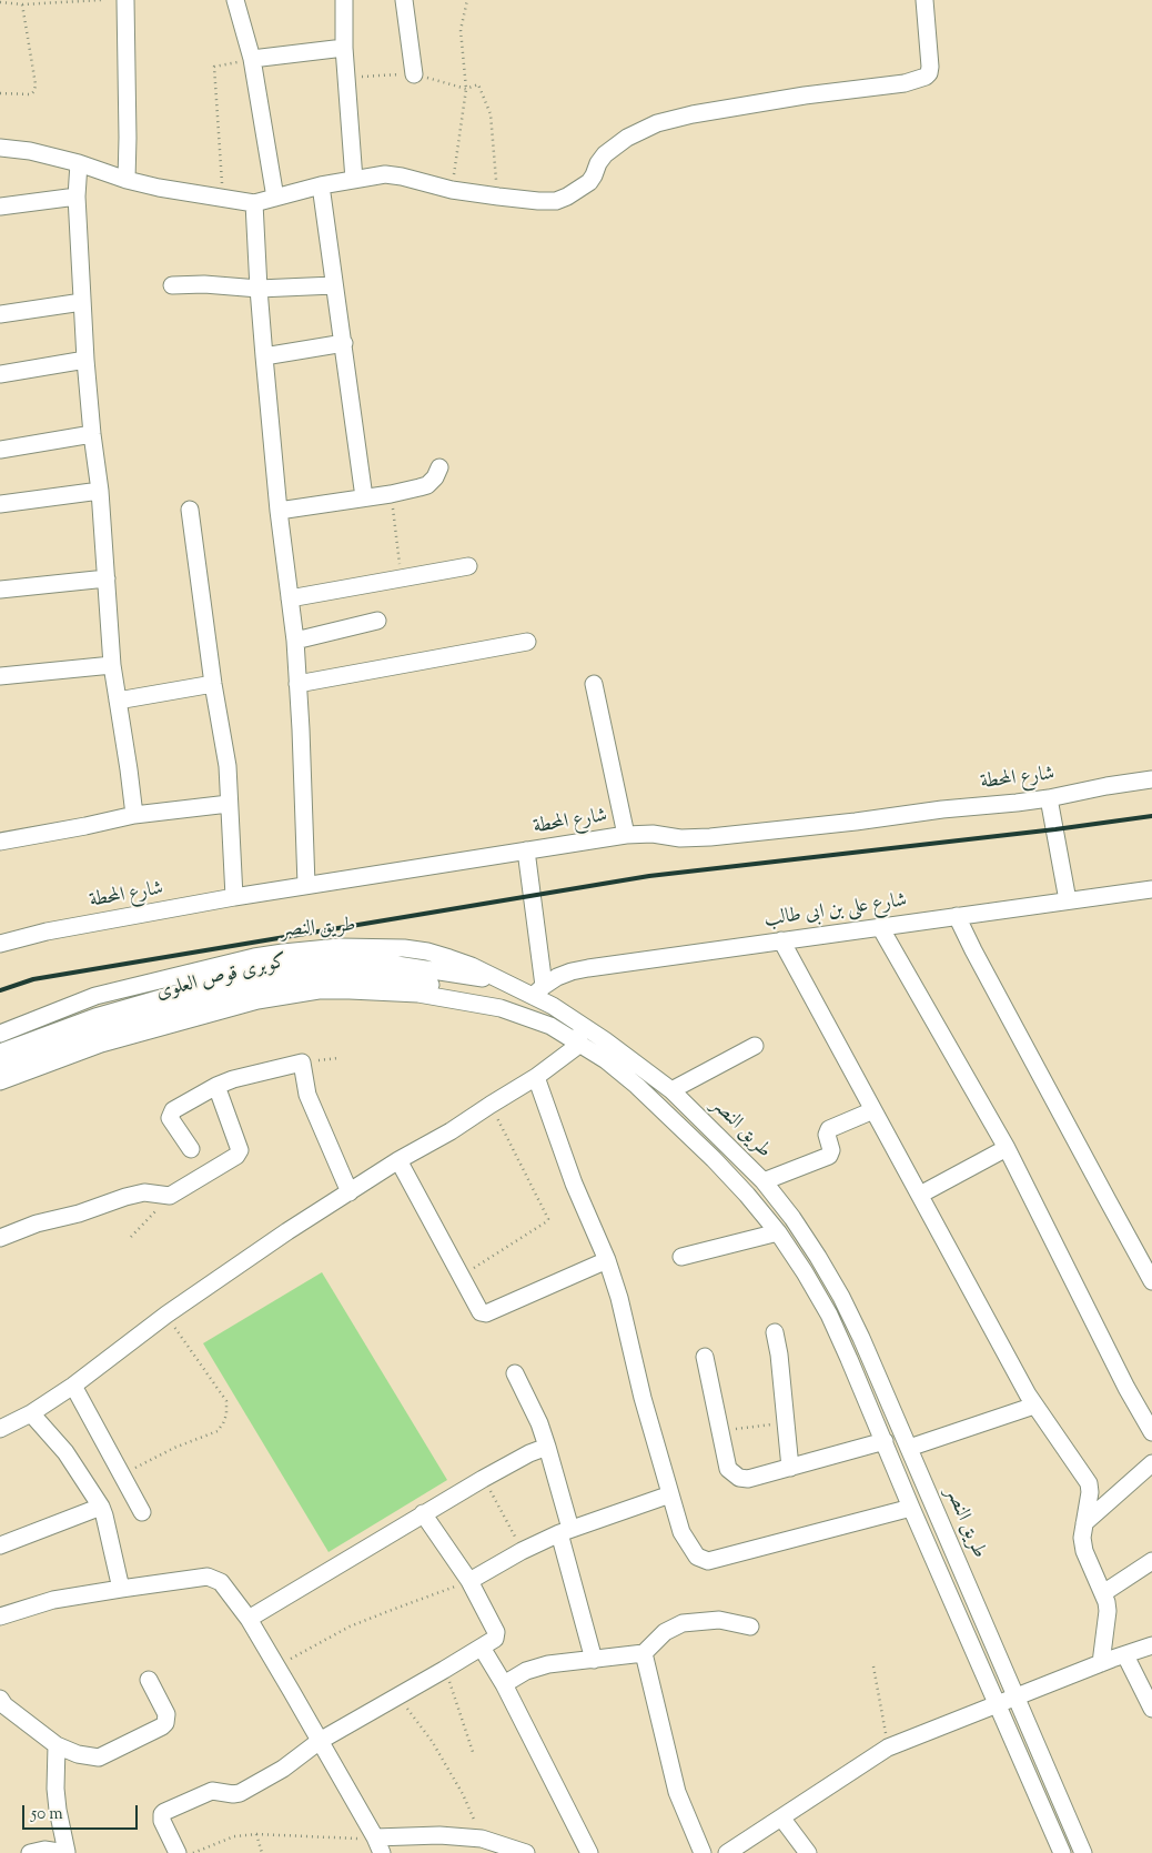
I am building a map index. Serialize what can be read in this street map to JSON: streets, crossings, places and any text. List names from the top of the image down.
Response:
{
  "streets": {
    "street": [
      "شارع المحطة",
      "شارع على بن ابى طالب",
      "طريق النصر",
      "كوبرى قوص العلوى"
    ]
  },
  "crossings": [
    ["شارع على بن ابى طالب", "طريق النصر"],
    ["طريق النصر", "كوبرى قوص العلوى"]
  ],
  "scale_bar": "50 m"
}
